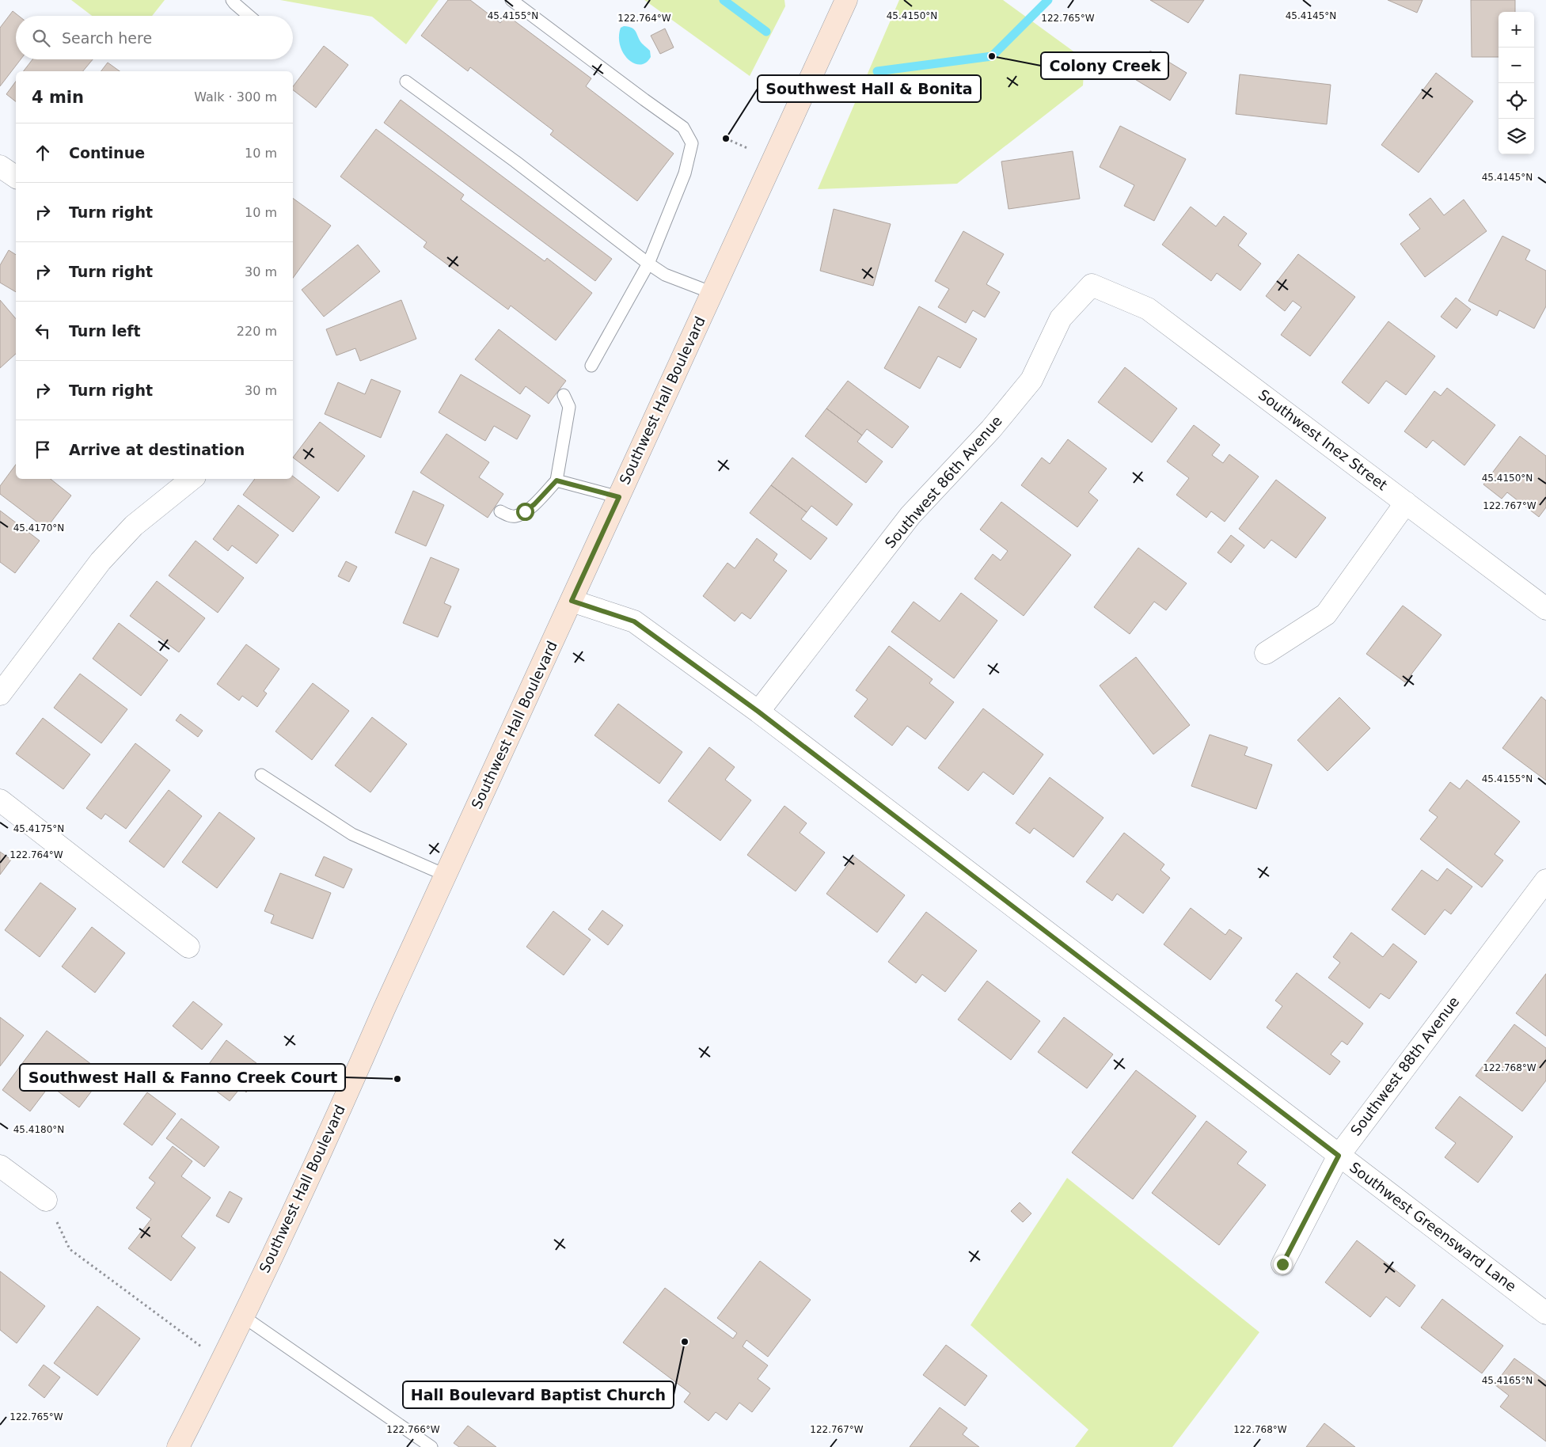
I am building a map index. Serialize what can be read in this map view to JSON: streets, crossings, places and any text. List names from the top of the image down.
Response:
{
  "streets": {
    "main road": ["Southwest Hall Boulevard"],
    "street": [
      "Southwest Inez Street",
      "Southwest 86th Avenue",
      "Southwest 88th Avenue",
      "Southwest Greensward Lane"
    ]
  },
  "crossings": [
    ["Southwest Hall Boulevard", "Southwest Greensward Lane"],
    ["Southwest Inez Street", "Southwest 86th Avenue"],
    ["Southwest 86th Avenue", "Southwest Greensward Lane"],
    ["Southwest 88th Avenue", "Southwest Greensward Lane"]
  ],
  "places": [
    "Colony Creek",
    "Southwest Hall & Bonita",
    "Southwest Hall & Fanno Creek Court",
    "Hall Boulevard Baptist Church"
  ],
  "page": {
    "map_buttons": ["+", "−"],
    "search": "Search here",
    "heading": ["4 min", "Walk · 300 m"],
    "list": [
      ["Continue", "10 m"],
      ["Turn right", "10 m"],
      ["Turn right", "30 m"],
      ["Turn left", "220 m"],
      ["Turn right", "30 m"],
      "Arrive at destination"
    ]
  },
  "coordinates": [
    "45.4155°N",
    "45.4150°N",
    "45.4145°N",
    "122.764°W",
    "122.765°W",
    "122.767°W",
    "45.4170°N",
    "45.4175°N",
    "122.768°W",
    "45.4180°N",
    "45.4165°N",
    "122.766°W"
  ]
}
